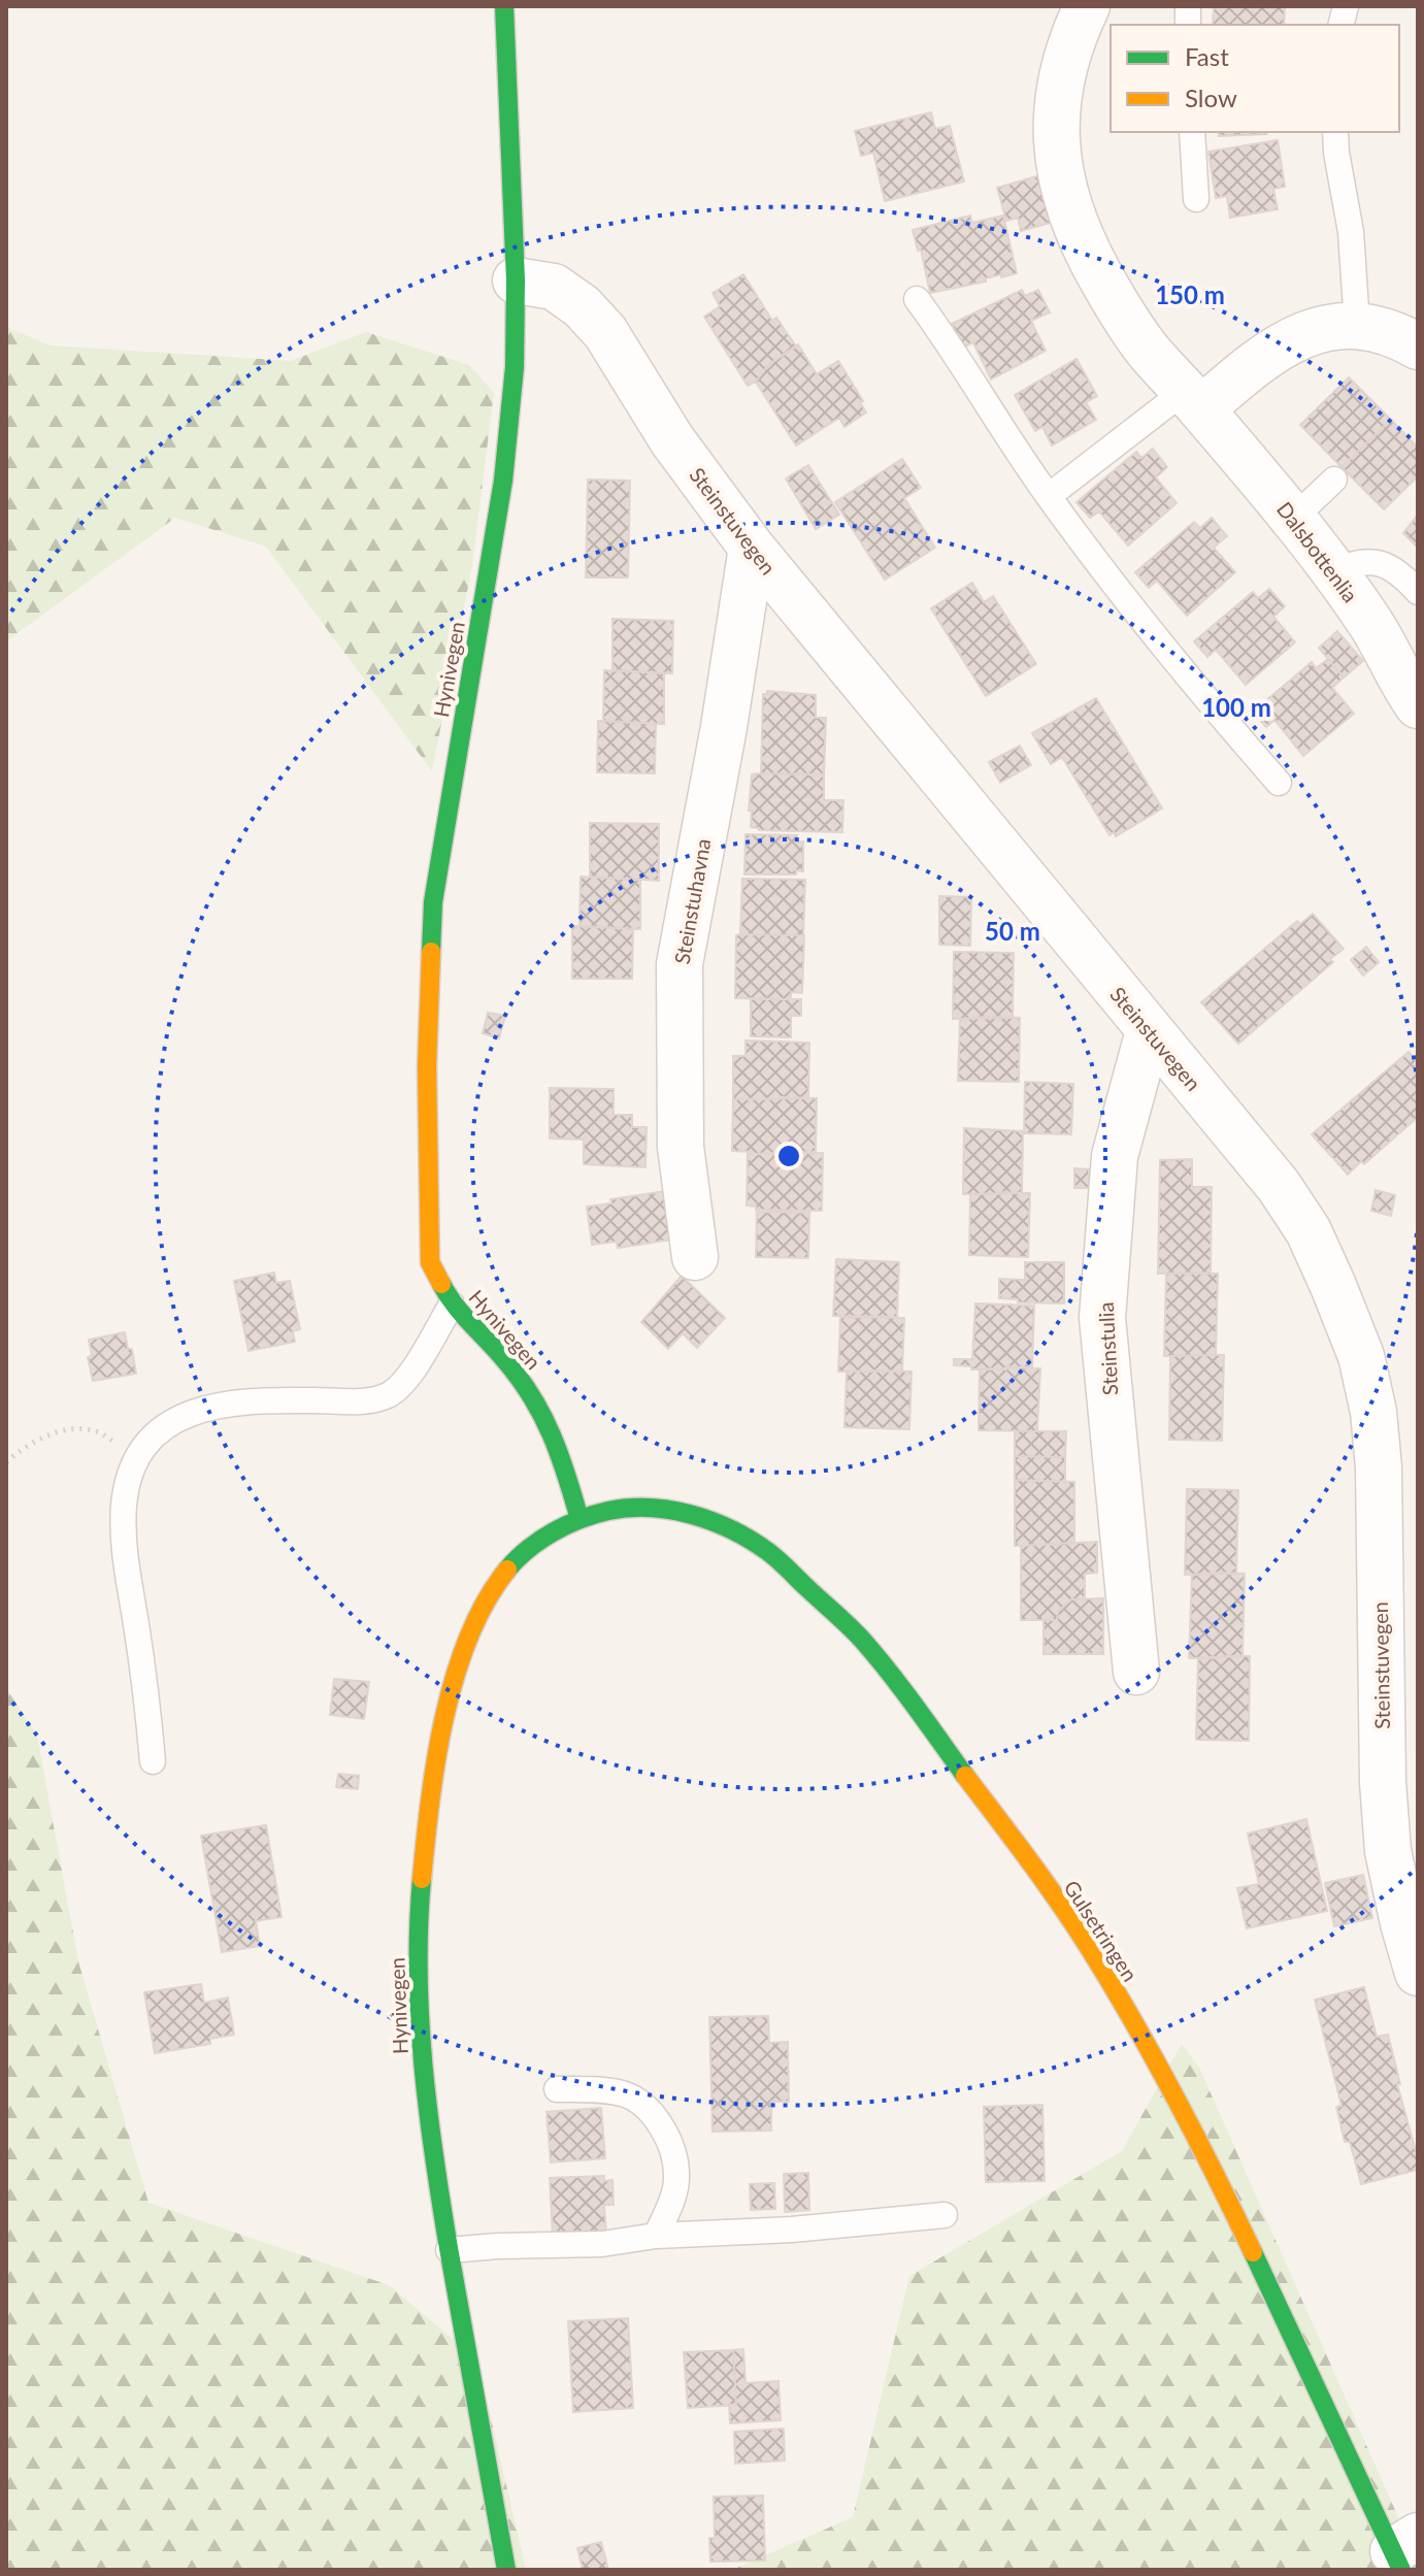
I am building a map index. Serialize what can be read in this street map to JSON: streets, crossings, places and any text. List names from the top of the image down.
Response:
{
  "streets": {
    "main road": ["Hynivegen", "Gulsetringen"],
    "street": [
      "Steinstuvegen",
      "Dalsbottenlia",
      "Steinstuhavna",
      "Steinstulia"
    ]
  },
  "crossings": [
    ["Steinstuvegen", "Hynivegen"],
    ["Steinstuvegen", "Steinstuhavna"],
    ["Steinstuvegen", "Steinstulia"],
    ["Hynivegen", "Gulsetringen"]
  ],
  "legend": ["Fast", "Slow"],
  "rings": ["150 m", "100 m", "50 m"]
}
